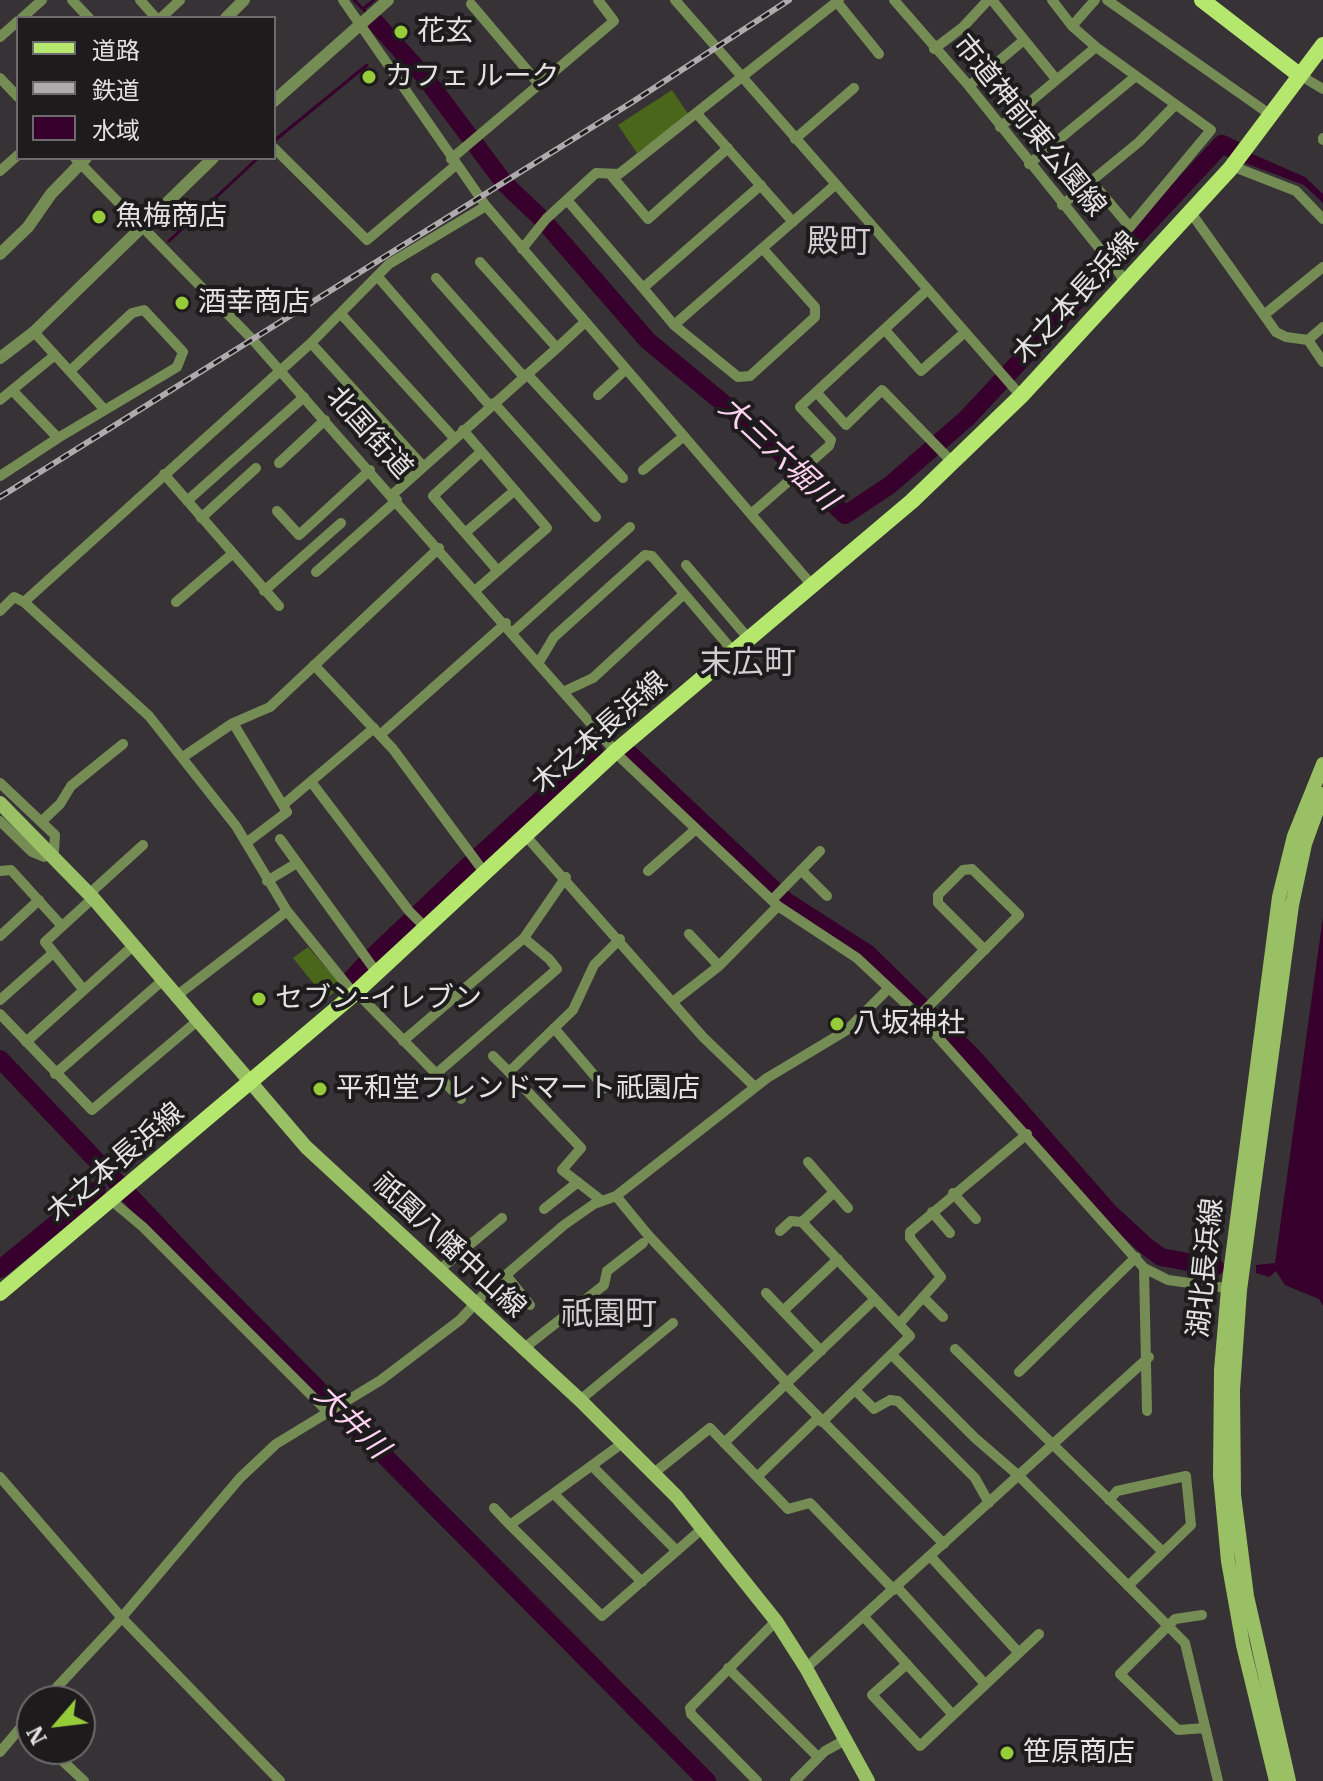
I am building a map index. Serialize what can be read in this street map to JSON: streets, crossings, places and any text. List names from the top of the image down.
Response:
{
  "streets": {
    "main road": ["木之本長浜線", "祇園八幡中山線", "湖北長浜線"],
    "street": ["市道神前東公園線", "北国街道"]
  },
  "crossings": [
    ["市道神前東公園線", "木之本長浜線"],
    ["木之本長浜線", "北国街道"],
    ["木之本長浜線", "祇園八幡中山線"]
  ],
  "districts": ["殿町", "末広町", "祇園町"],
  "water": ["大三六堀川", "大井川"],
  "places": [
    "花玄",
    "カフェ ルーク",
    "魚梅商店",
    "酒幸商店",
    "セブン-イレブン",
    "八坂神社",
    "平和堂フレンドマート祇園店",
    "笹原商店"
  ],
  "legend": ["道路", "鉄道", "水域"],
  "north": "bottom left"
}
